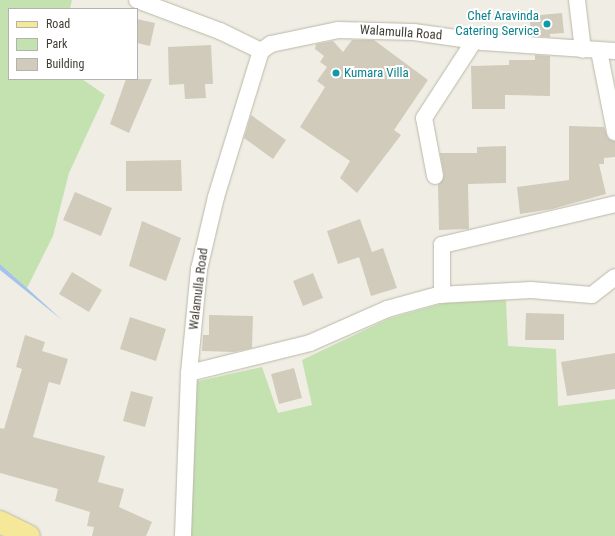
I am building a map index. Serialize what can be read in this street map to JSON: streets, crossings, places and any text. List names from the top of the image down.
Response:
{
  "streets": {
    "street": ["Walamulla Road"]
  },
  "places": ["Chef Aravinda Catering Service", "Kumara Villa"],
  "legend": ["Road", "Park", "Building"]
}
